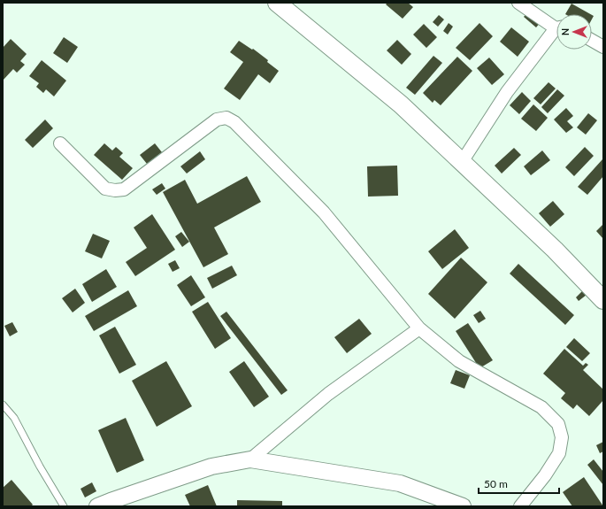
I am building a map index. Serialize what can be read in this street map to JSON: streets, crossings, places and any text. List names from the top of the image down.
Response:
{
  "scale_bar": "50 m",
  "north": "left"
}
